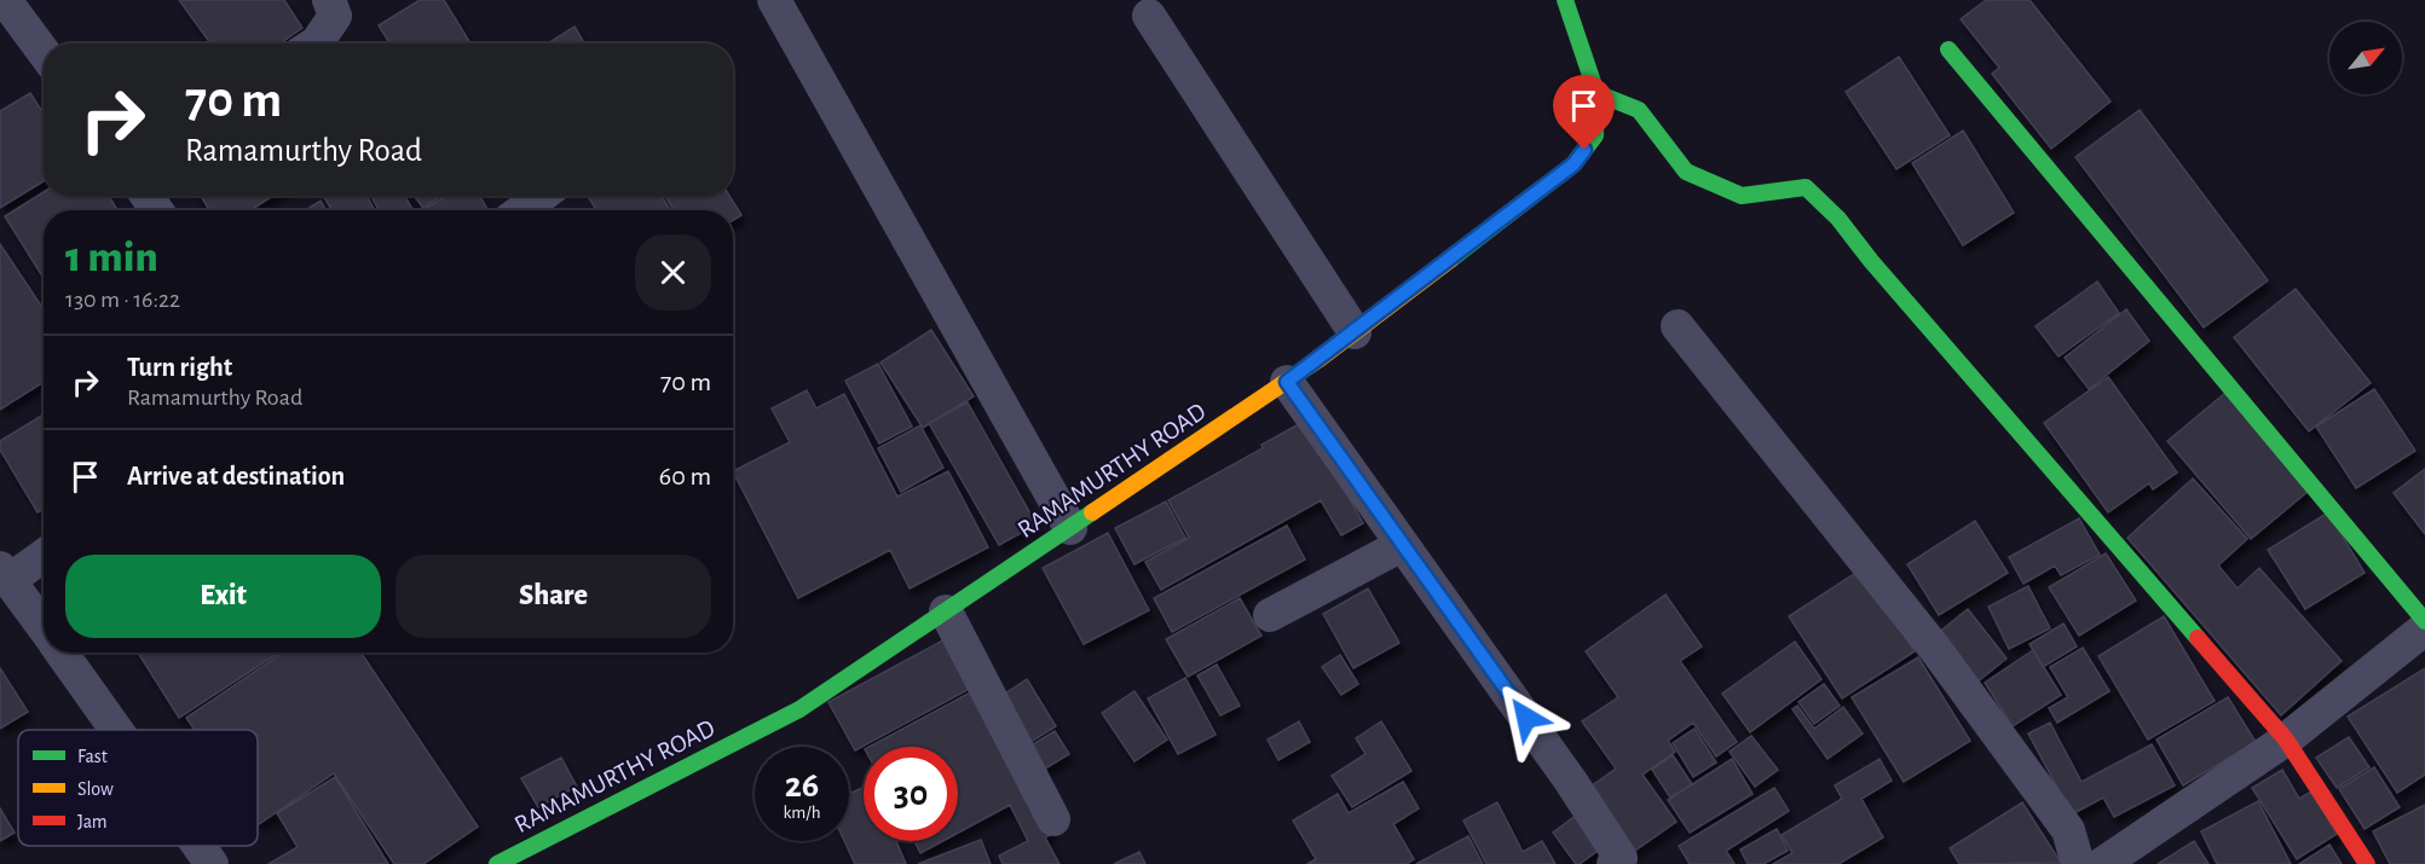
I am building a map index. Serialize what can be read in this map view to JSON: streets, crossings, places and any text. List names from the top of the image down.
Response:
{
  "streets": {
    "street": ["RAMAMURTHY ROAD"]
  },
  "legend": ["Fast", "Slow", "Jam"],
  "north": "top right",
  "page": {
    "turn": ["70 m", "Ramamurthy Road"],
    "heading": ["1 min", "130 m · 16:22"],
    "list": [
      {
        "name": "Turn right",
        "note": "Ramamurthy Road",
        "value": "70 m"
      },
      {
        "name": "Arrive at destination",
        "value": "60 m"
      }
    ],
    "buttons": ["Exit", "Share"],
    "speed": "26 km/h",
    "limit": "30"
  }
}
